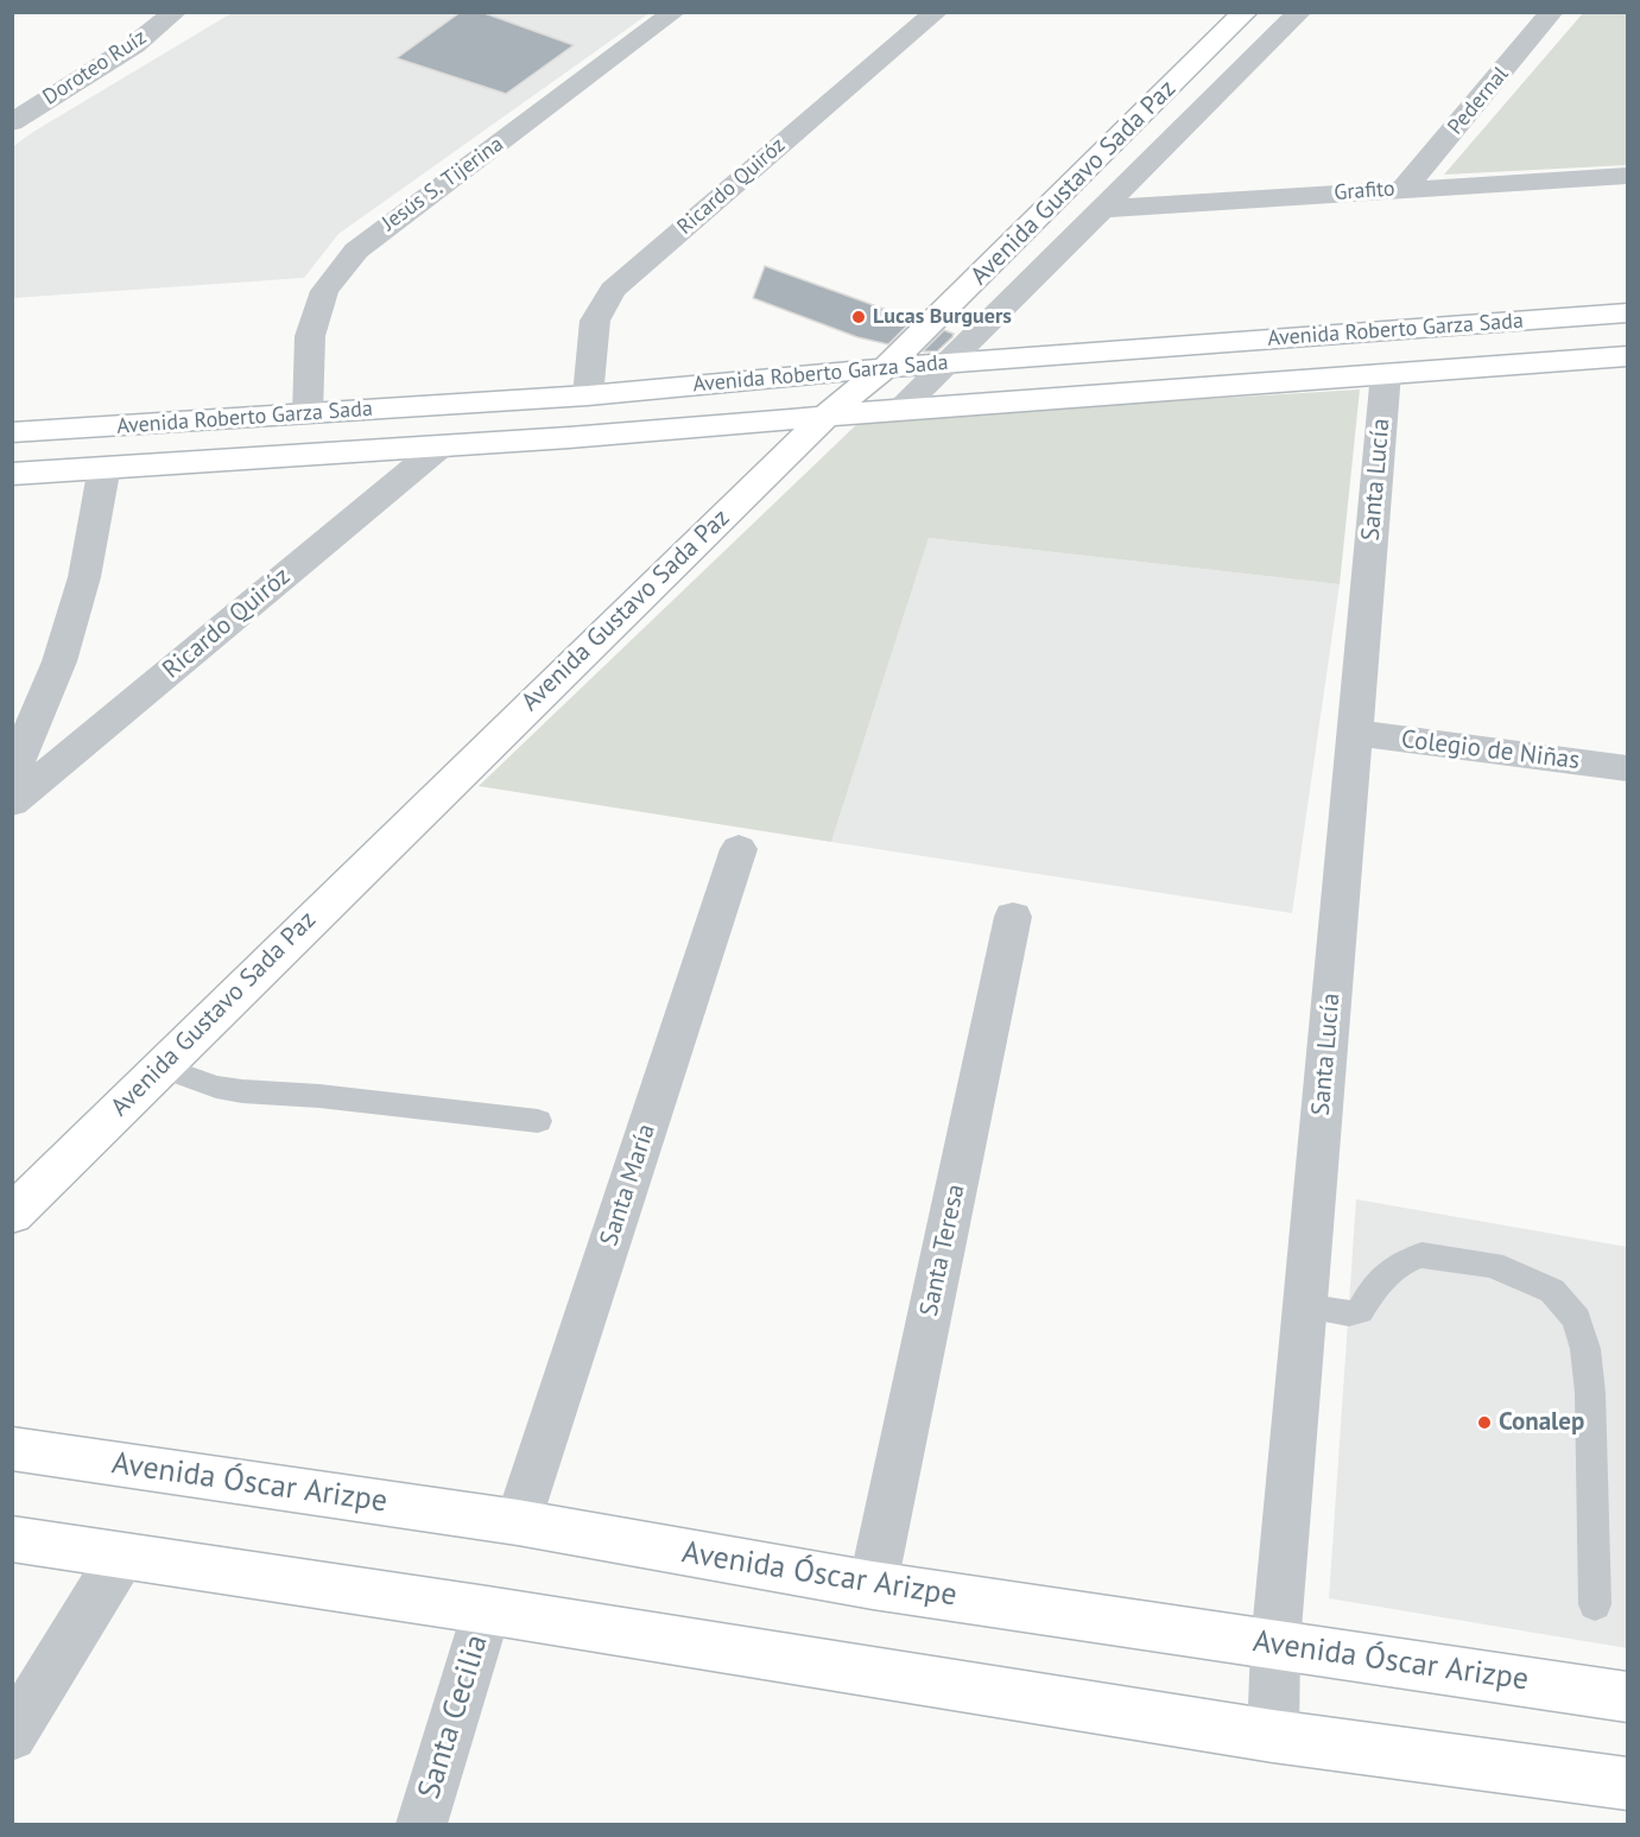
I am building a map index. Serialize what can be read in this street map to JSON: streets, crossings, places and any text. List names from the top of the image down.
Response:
{
  "streets": {
    "street": [
      "Doroteo Ruíz",
      "Pedernal",
      "Avenida Gustavo Sada Paz",
      "Jesús S. Tijerina",
      "Ricardo Quiróz",
      "Grafito",
      "Avenida Roberto Garza Sada",
      "Santa Lucía",
      "Colegio de Niñas",
      "Santa María",
      "Santa Teresa",
      "Avenida Óscar Arizpe",
      "Santa Cecilia"
    ]
  },
  "crossings": [
    ["Pedernal", "Grafito"],
    ["Avenida Gustavo Sada Paz", "Grafito"],
    ["Avenida Gustavo Sada Paz", "Avenida Roberto Garza Sada"],
    ["Jesús S. Tijerina", "Avenida Roberto Garza Sada"],
    ["Ricardo Quiróz", "Avenida Roberto Garza Sada"],
    ["Avenida Roberto Garza Sada", "Santa Lucía"],
    ["Santa Lucía", "Colegio de Niñas"],
    ["Santa Lucía", "Avenida Óscar Arizpe"],
    ["Santa María", "Avenida Óscar Arizpe"],
    ["Santa Teresa", "Avenida Óscar Arizpe"]
  ],
  "places": ["Lucas Burguers", "Conalep"]
}
